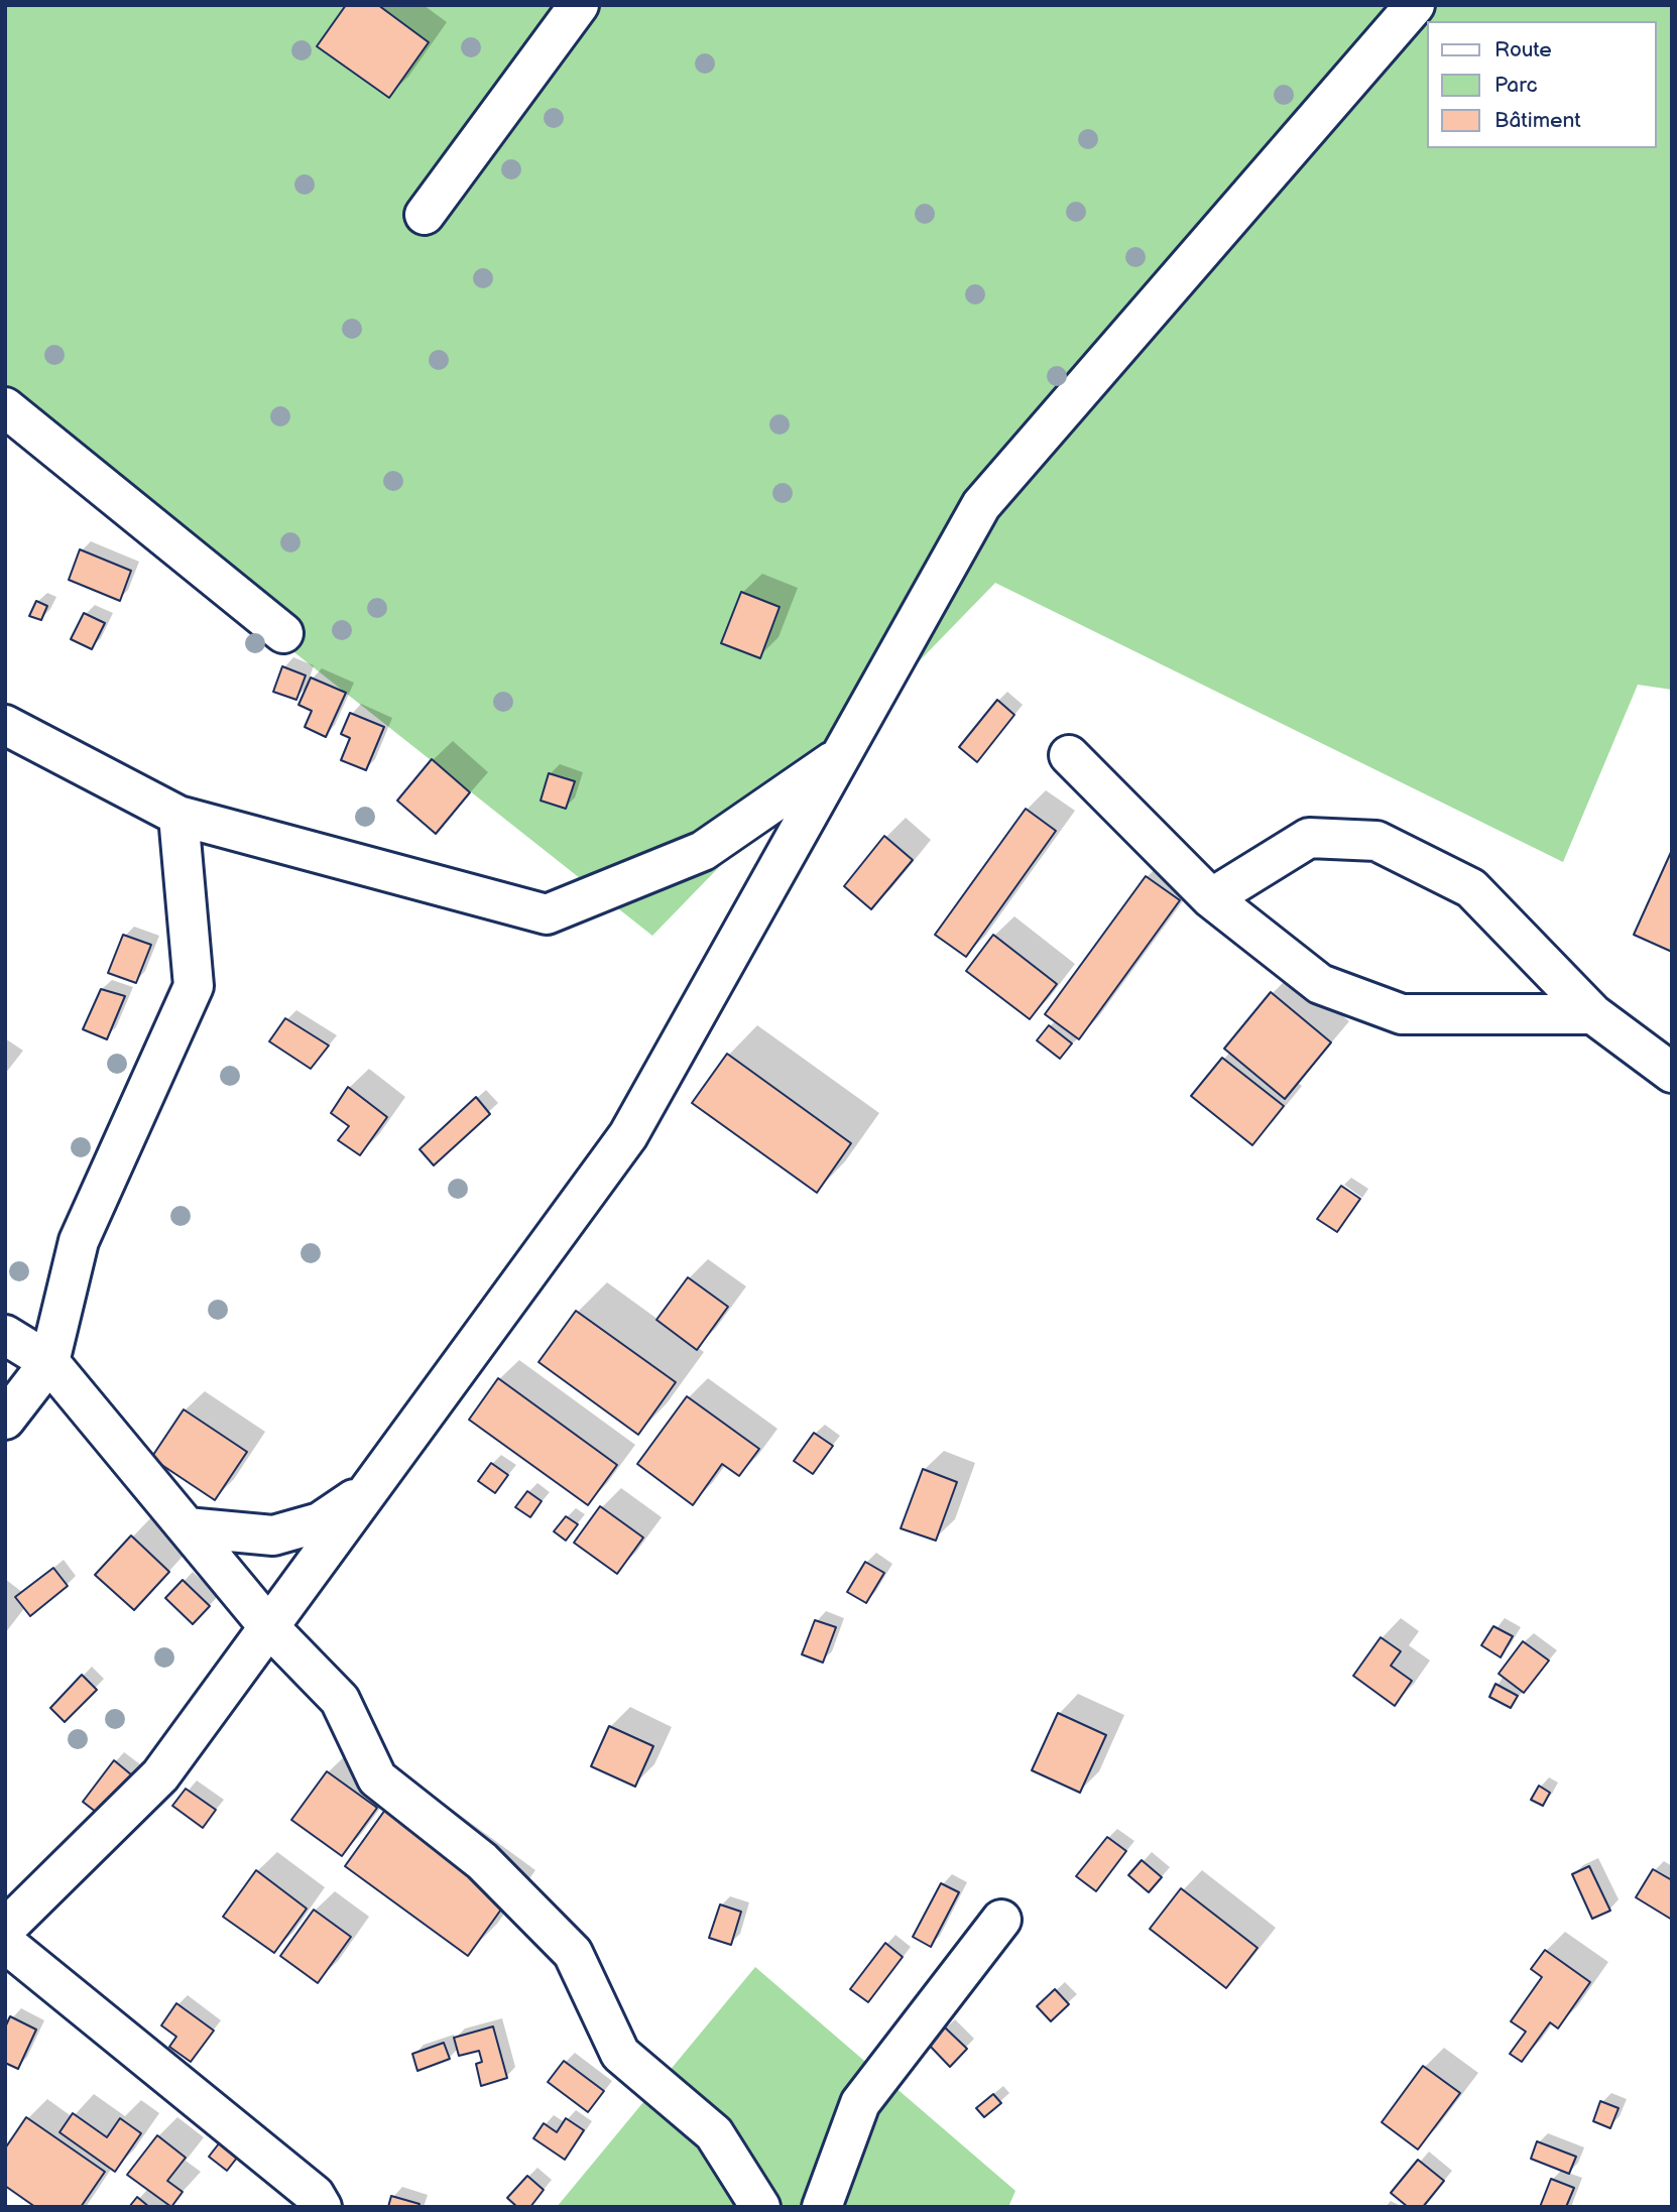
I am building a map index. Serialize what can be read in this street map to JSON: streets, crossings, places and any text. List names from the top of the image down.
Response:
{
  "legend": ["Route", "Parc", "Bâtiment"]
}
